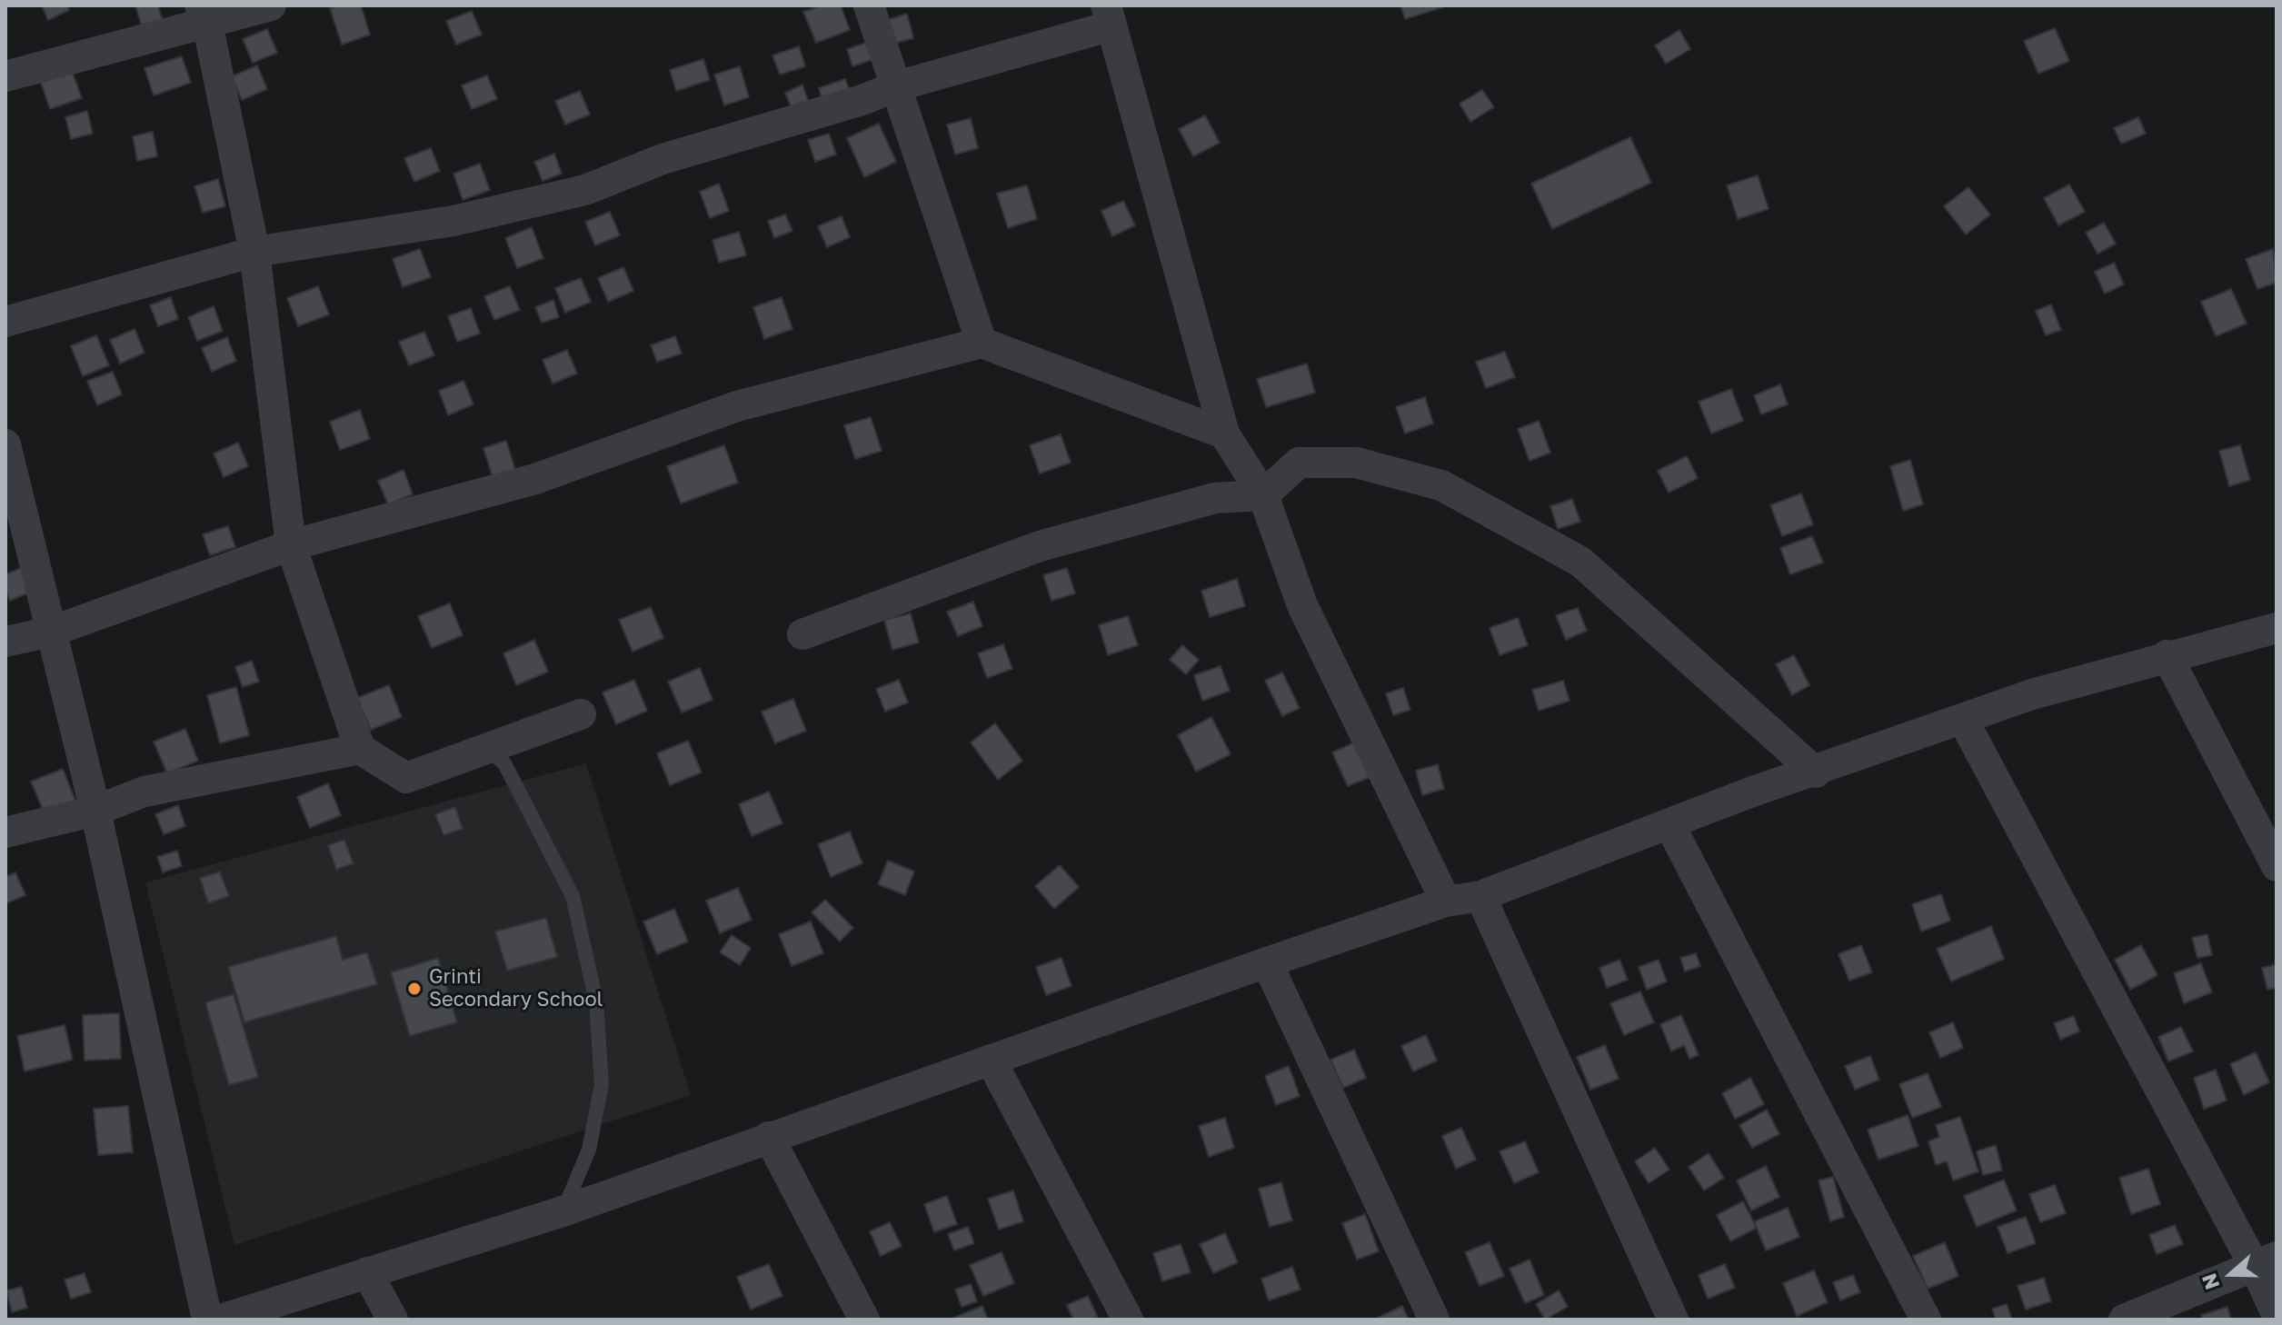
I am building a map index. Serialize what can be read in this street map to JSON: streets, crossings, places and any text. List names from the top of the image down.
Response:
{
  "places": ["Grinti Secondary School"],
  "north": "left"
}
